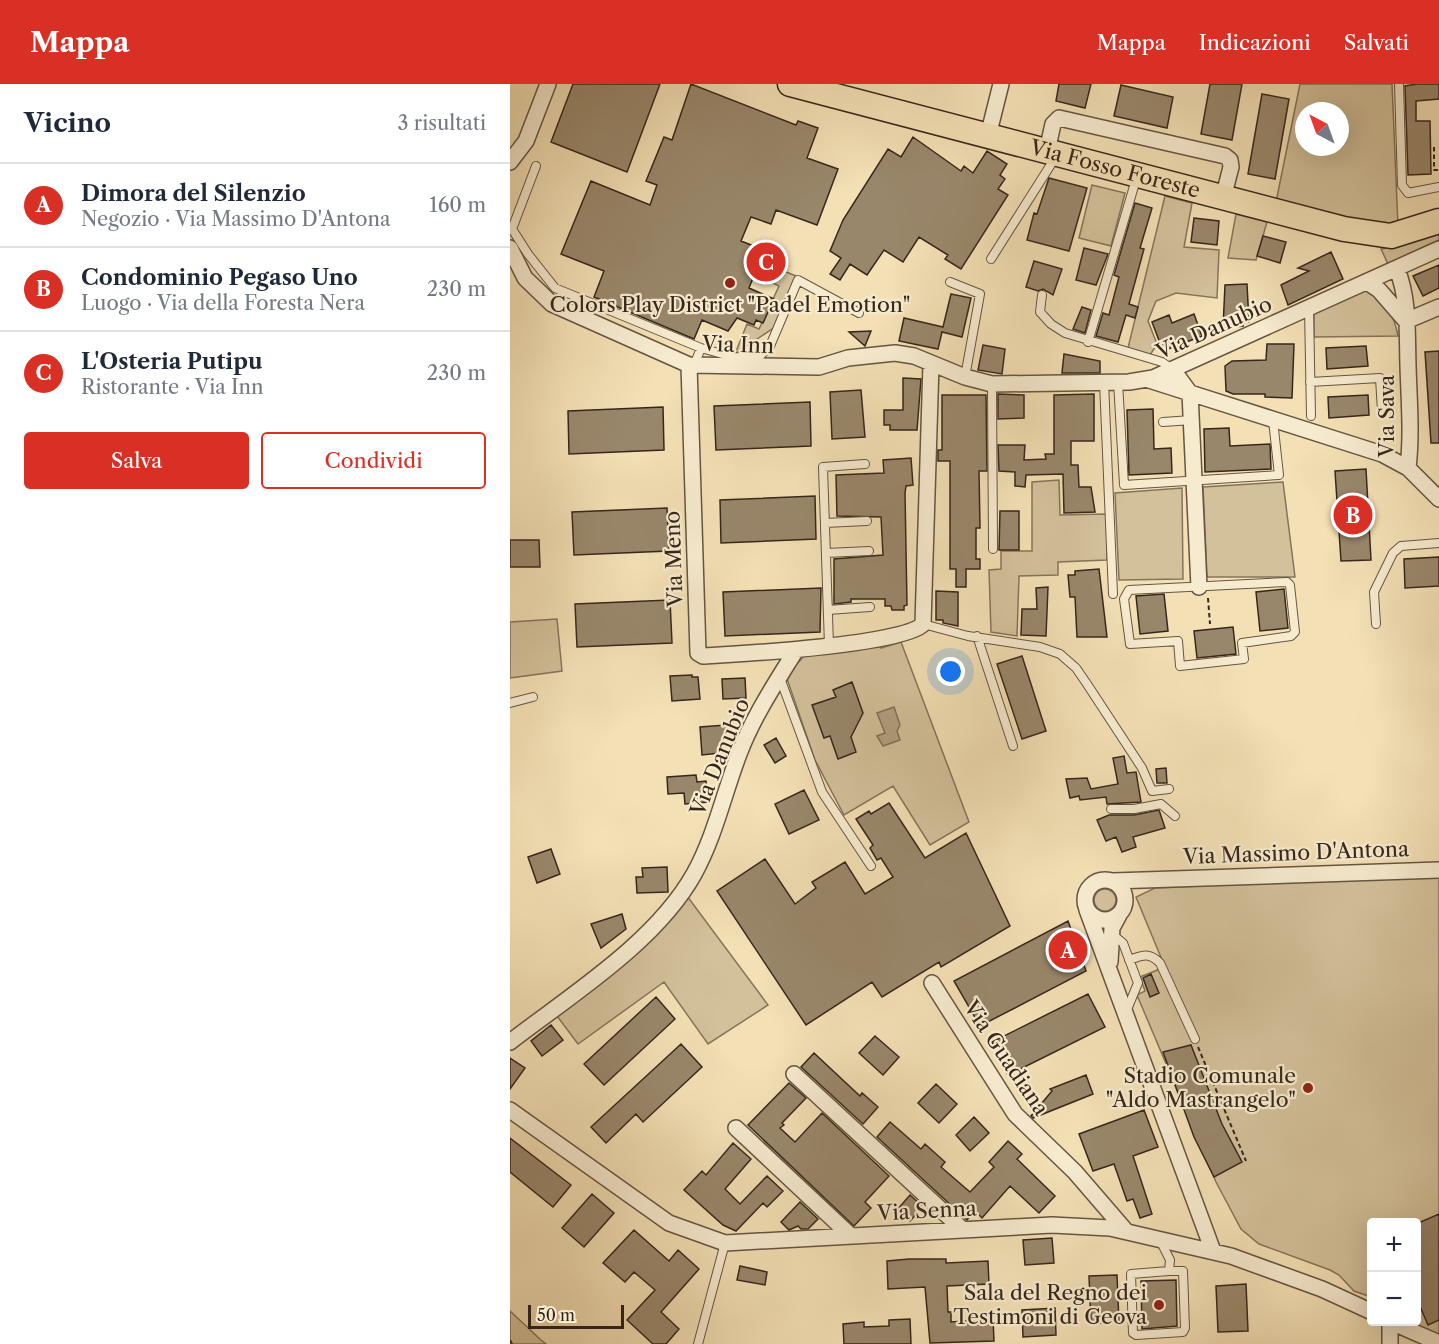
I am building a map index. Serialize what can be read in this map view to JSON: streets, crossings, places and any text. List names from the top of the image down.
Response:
{
  "streets": {
    "main road": ["Via Fosso Foreste"],
    "street": [
      "Via Danubio",
      "Via Inn",
      "Via Sava",
      "Via Meno",
      "Via Massimo D'Antona",
      "Via Guadiana",
      "Via Senna"
    ]
  },
  "crossings": [
    ["Via Danubio", "Via Inn"],
    ["Via Danubio", "Via Sava"],
    ["Via Danubio", "Via Meno"],
    ["Via Inn", "Via Meno"],
    ["Via Guadiana", "Via Senna"]
  ],
  "places": ["Colors Play District \"Padel Emotion\"", "Stadio Comunale \"Aldo Mastrangelo\"", "Sala del Regno dei Testimoni di Geova"],
  "scale_bar": "50 m",
  "north": "top left",
  "page": {
    "header": "Mappa",
    "nav": ["Mappa", "Indicazioni", "Salvati"],
    "heading": ["Vicino", "3 risultati"],
    "list": [
      {
        "mark": "A",
        "name": "Dimora del Silenzio",
        "note": "Negozio · Via Massimo D'Antona",
        "value": "160 m"
      },
      {
        "mark": "B",
        "name": "Condominio Pegaso Uno",
        "note": "Luogo · Via della Foresta Nera",
        "value": "230 m"
      },
      {
        "mark": "C",
        "name": "L'Osteria Putipu",
        "note": "Ristorante · Via Inn",
        "value": "230 m"
      }
    ],
    "pins": ["C", "B", "A"],
    "buttons": ["Salva", "Condividi"],
    "map_buttons": ["+", "−"],
    "scale": "50 m"
  }
}
